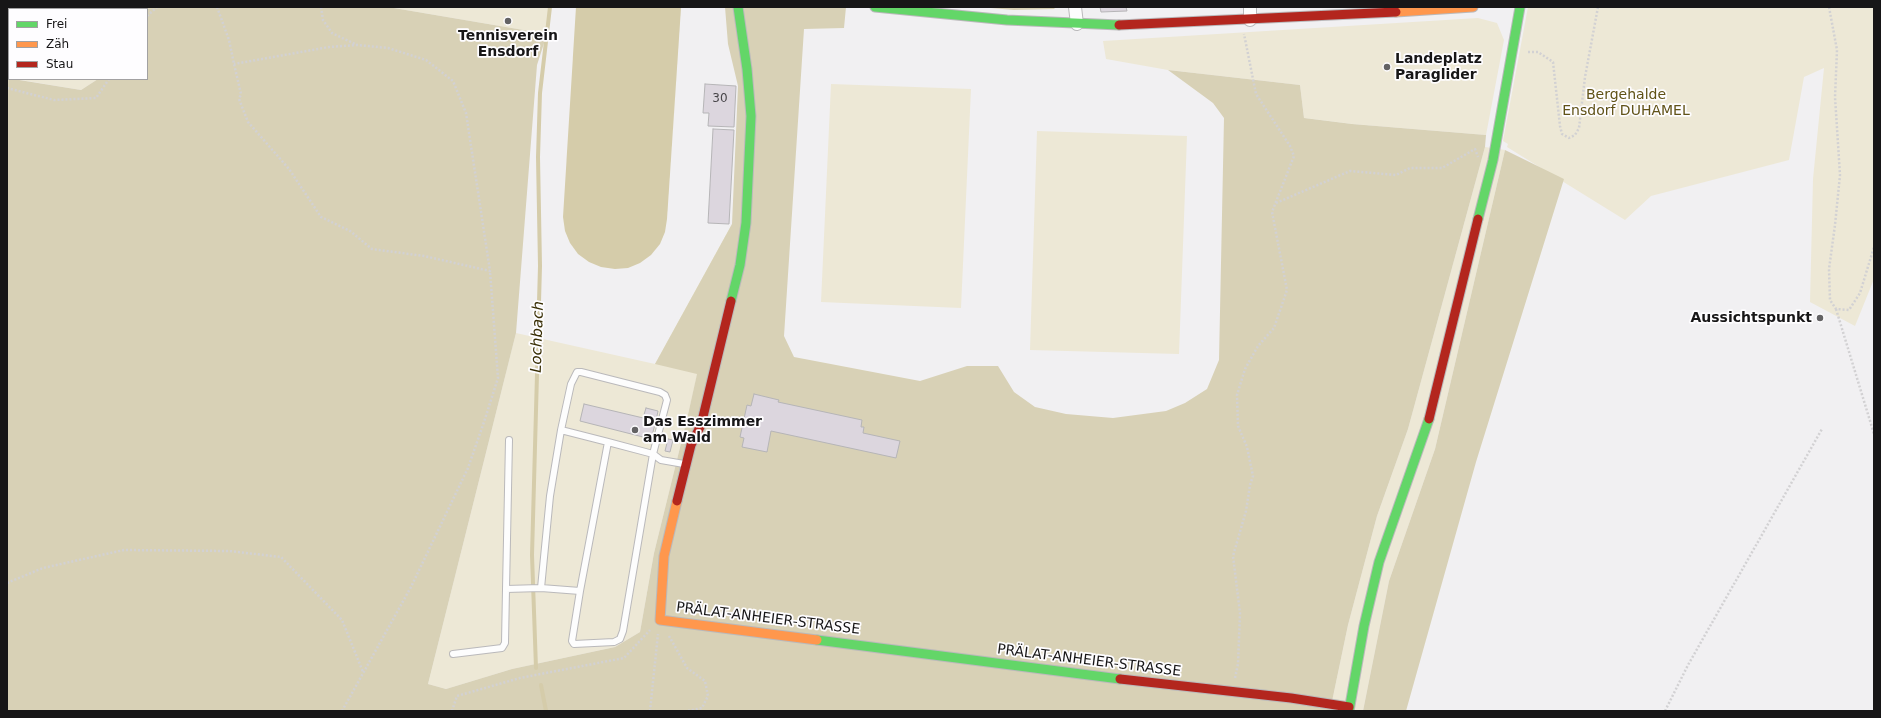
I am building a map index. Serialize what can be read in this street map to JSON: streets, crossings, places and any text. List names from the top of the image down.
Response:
{
  "streets": {
    "street": ["PRÄLAT-ANHEIER-STRASSE"]
  },
  "water": ["Lochbach"],
  "parks": ["Bergehalde Ensdorf DUHAMEL"],
  "places": [
    "Tennisverein Ensdorf",
    "Landeplatz Paraglider",
    "Aussichtspunkt",
    "Das Esszimmer am Wald"
  ],
  "house_numbers": ["30"],
  "legend": ["Frei", "Zäh", "Stau"]
}
